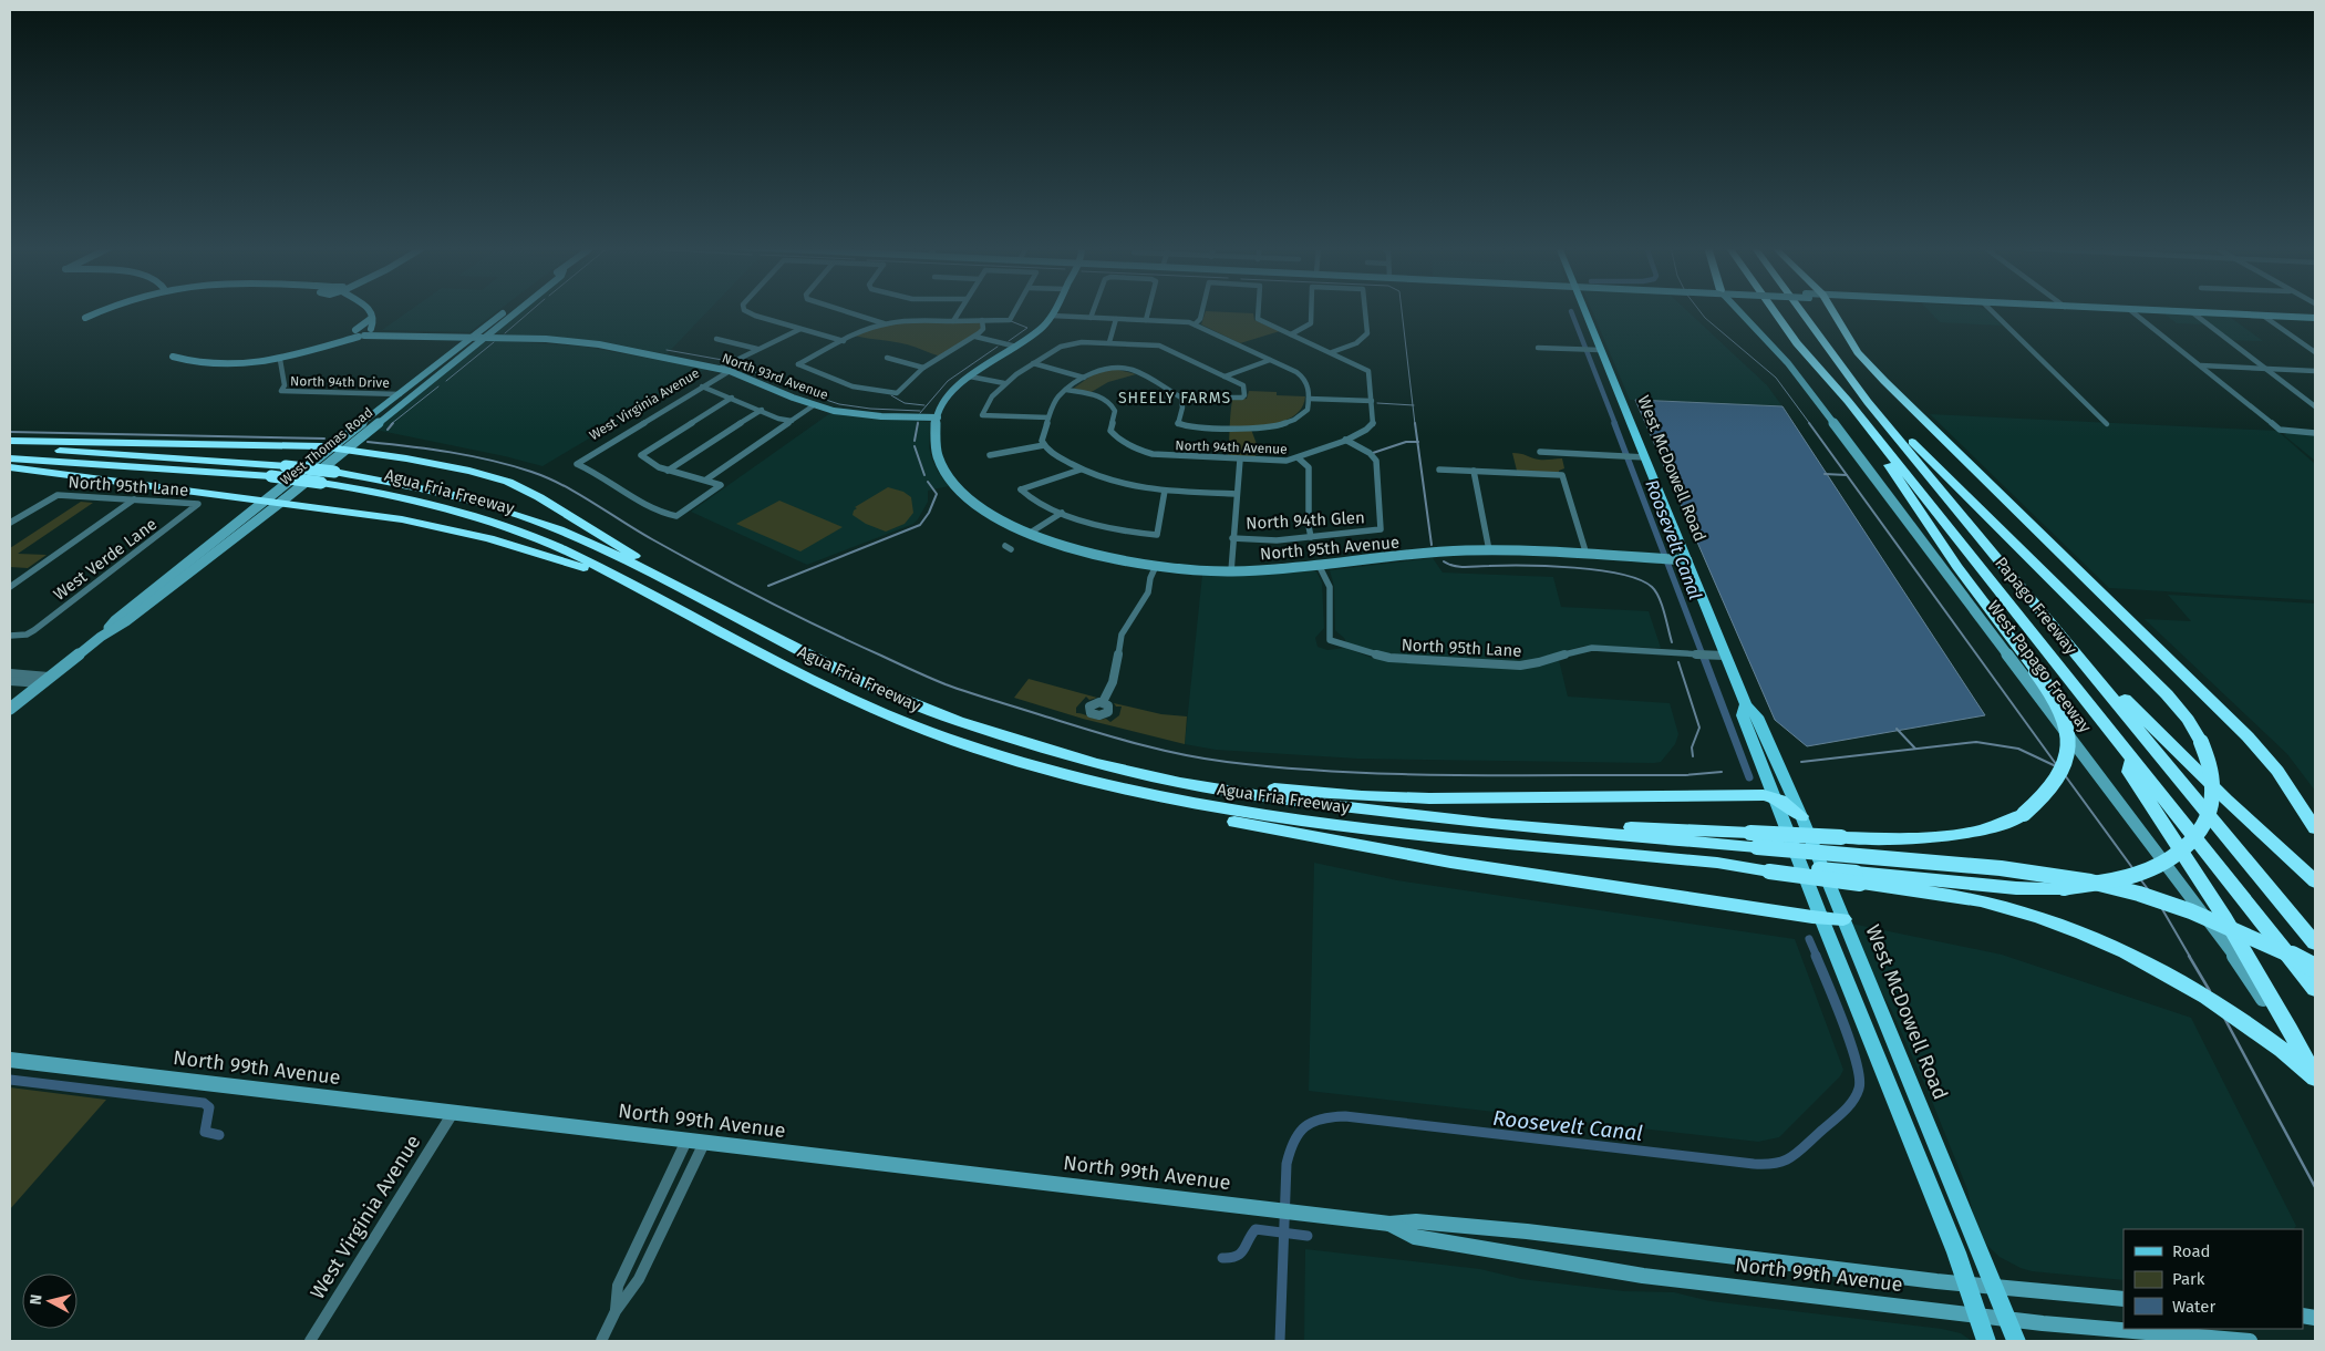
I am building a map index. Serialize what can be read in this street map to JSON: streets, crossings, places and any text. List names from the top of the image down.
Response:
{
  "streets": {
    "highway": ["Agua Fria Freeway", "Papago Freeway"],
    "main road": [
      "North 93rd Avenue",
      "West Thomas Road",
      "West McDowell Road",
      "North 95th Avenue",
      "West Papago Freeway",
      "North 99th Avenue"
    ],
    "street": [
      "North 94th Drive",
      "West Virginia Avenue",
      "North 94th Avenue",
      "North 95th Lane",
      "North 94th Glen",
      "West Verde Lane"
    ]
  },
  "crossings": [
    ["North 93rd Avenue", "North 94th Drive"],
    ["North 93rd Avenue", "West Virginia Avenue"],
    ["North 93rd Avenue", "West Thomas Road"],
    ["North 93rd Avenue", "North 95th Avenue"],
    ["North 94th Drive", "West Thomas Road"],
    ["West Virginia Avenue", "North 99th Avenue"],
    ["North 94th Avenue", "North 94th Glen"],
    ["West McDowell Road", "North 95th Lane"],
    ["West McDowell Road", "North 95th Avenue"],
    ["West McDowell Road", "North 99th Avenue"],
    ["North 95th Lane", "North 95th Avenue"],
    ["North 95th Lane", "West Verde Lane"]
  ],
  "districts": ["SHEELY FARMS"],
  "water": ["Roosevelt Canal"],
  "legend": ["Road", "Park", "Water"],
  "north": "left"
}
